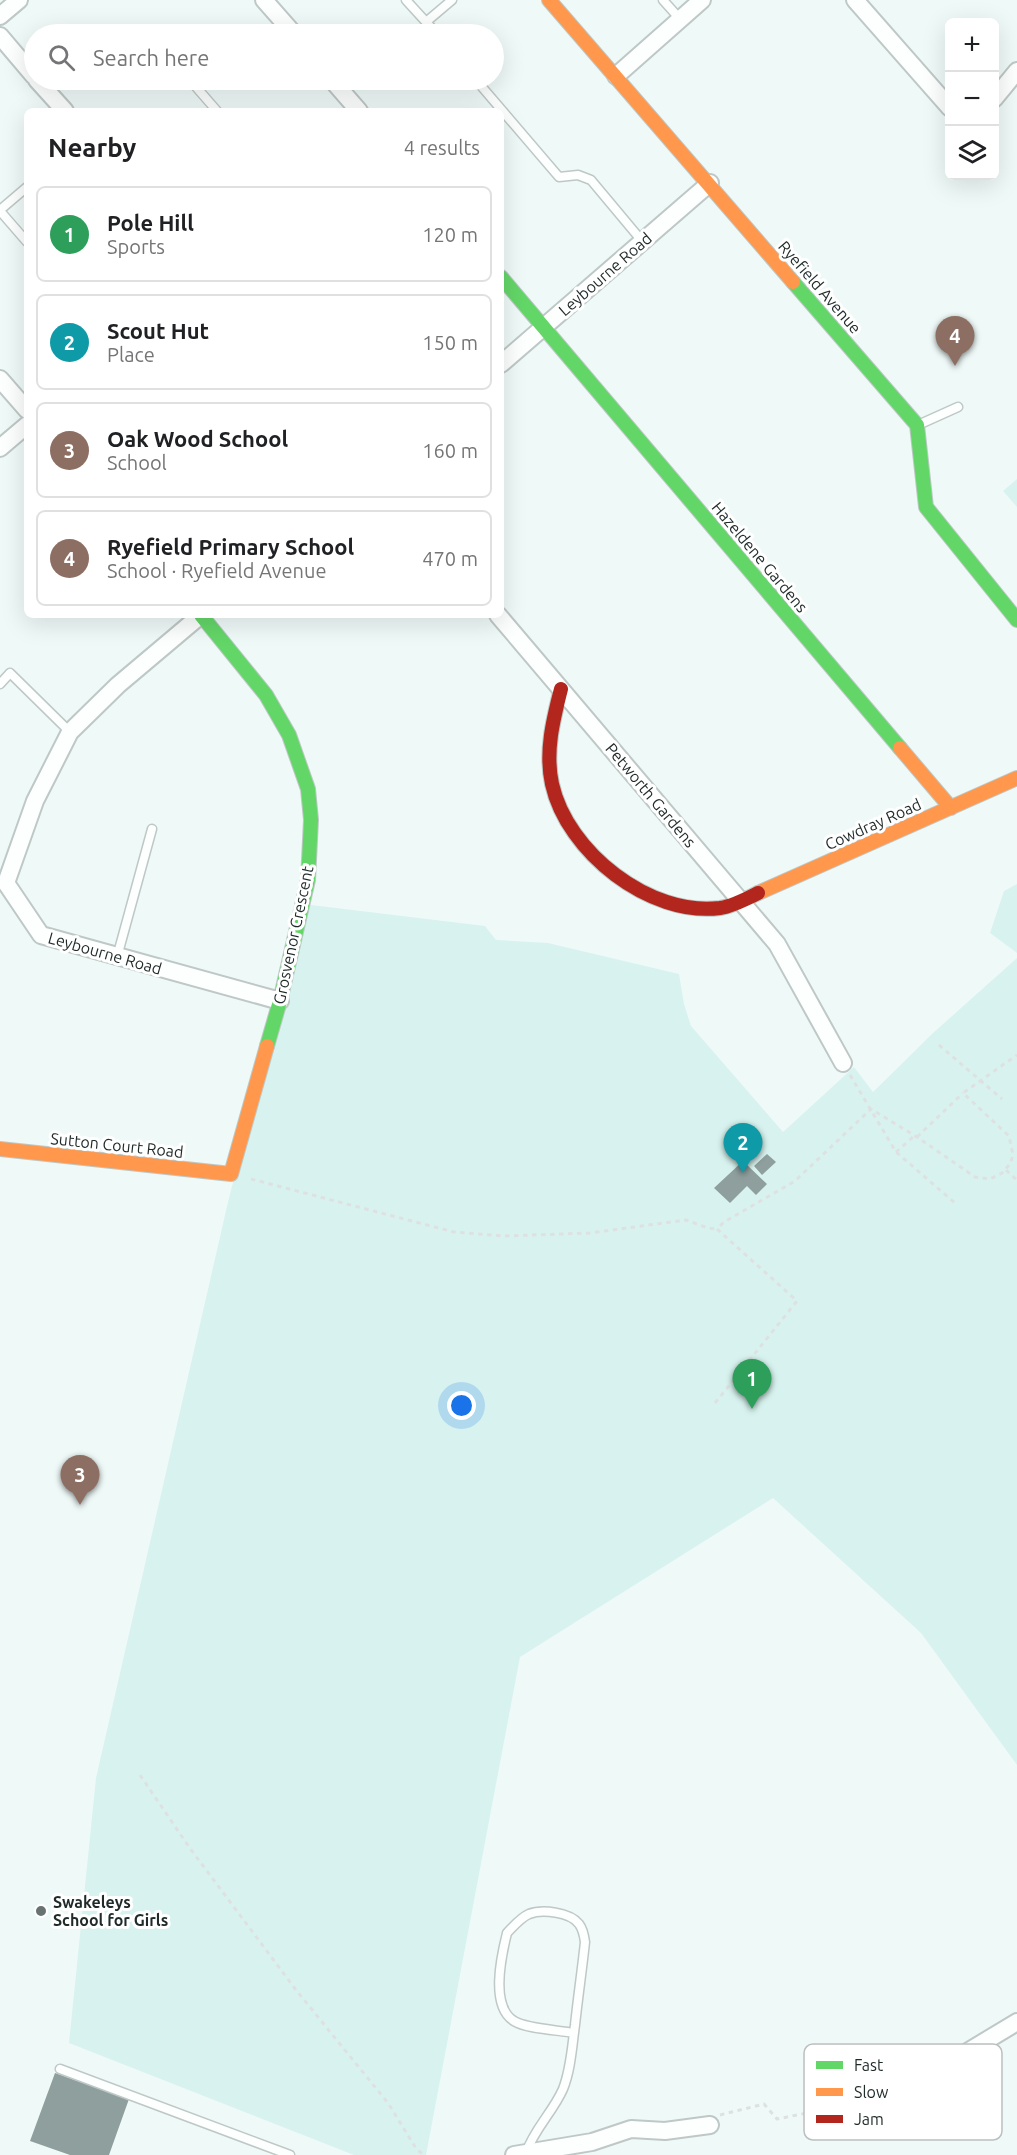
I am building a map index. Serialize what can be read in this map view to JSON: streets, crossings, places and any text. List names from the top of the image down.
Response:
{
  "streets": {
    "street": [
      "Leybourne Road",
      "Ryefield Avenue",
      "Hazeldene Gardens",
      "Petworth Gardens",
      "Cowdray Road",
      "Grosvenor Crescent",
      "Sutton Court Road"
    ]
  },
  "crossings": [
    ["Leybourne Road", "Ryefield Avenue"],
    ["Leybourne Road", "Hazeldene Gardens"],
    ["Leybourne Road", "Grosvenor Crescent"],
    ["Hazeldene Gardens", "Cowdray Road"],
    ["Petworth Gardens", "Cowdray Road"],
    ["Grosvenor Crescent", "Sutton Court Road"]
  ],
  "places": ["Swakeleys School for Girls"],
  "legend": ["Fast", "Slow", "Jam"],
  "page": {
    "map_buttons": ["+", "−"],
    "search": "Search here",
    "heading": ["Nearby", "4 results"],
    "list": [
      {
        "mark": "1",
        "name": "Pole Hill",
        "note": "Sports",
        "value": "120 m"
      },
      {
        "mark": "2",
        "name": "Scout Hut",
        "note": "Place",
        "value": "150 m"
      },
      {
        "mark": "3",
        "name": "Oak Wood School",
        "note": "School",
        "value": "160 m"
      },
      {
        "mark": "4",
        "name": "Ryefield Primary School",
        "note": "School · Ryefield Avenue",
        "value": "470 m"
      }
    ],
    "pins": [
      "4",
      "2",
      "1",
      "3"
    ]
  }
}
